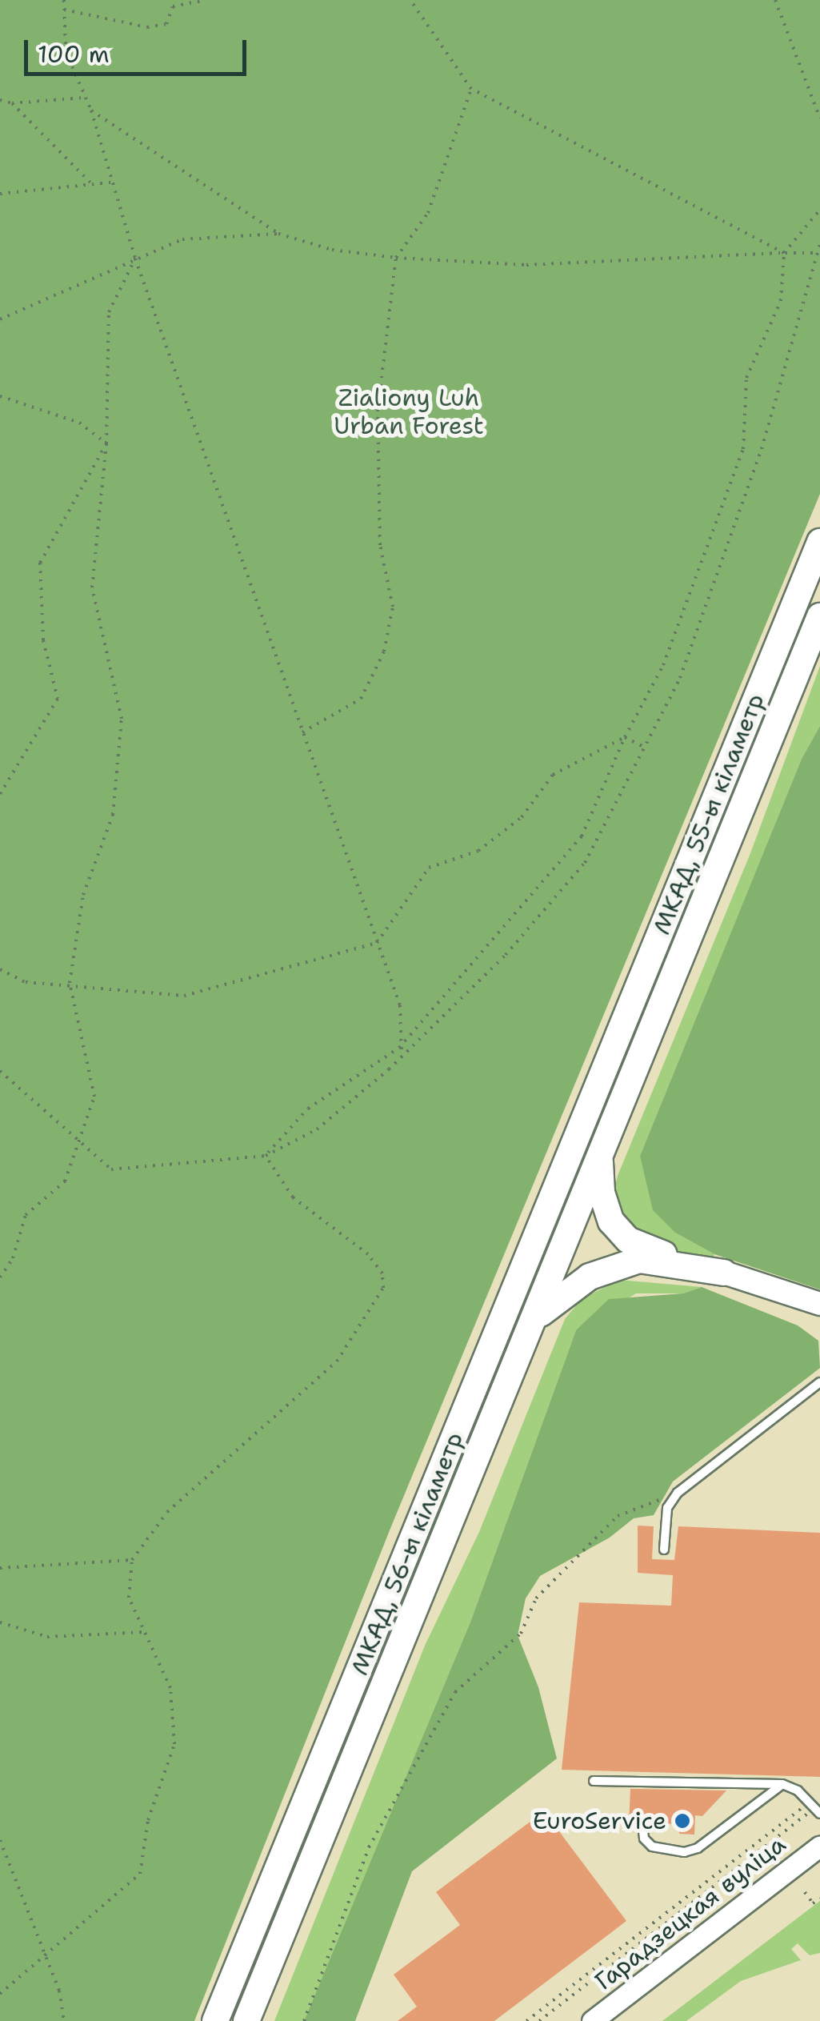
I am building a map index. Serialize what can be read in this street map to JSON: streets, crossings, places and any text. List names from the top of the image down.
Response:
{
  "streets": {
    "highway": ["МКАД, 55-ы кіламетр", "МКАД, 56-ы кіламетр"],
    "street": ["Гарадзецкая вуліца"]
  },
  "crossings": [
    ["МКАД, 55-ы кіламетр", "МКАД, 56-ы кіламетр"]
  ],
  "parks": ["Zialiony Luh Urban Forest"],
  "places": ["EuroService"],
  "scale_bar": "100 m"
}
